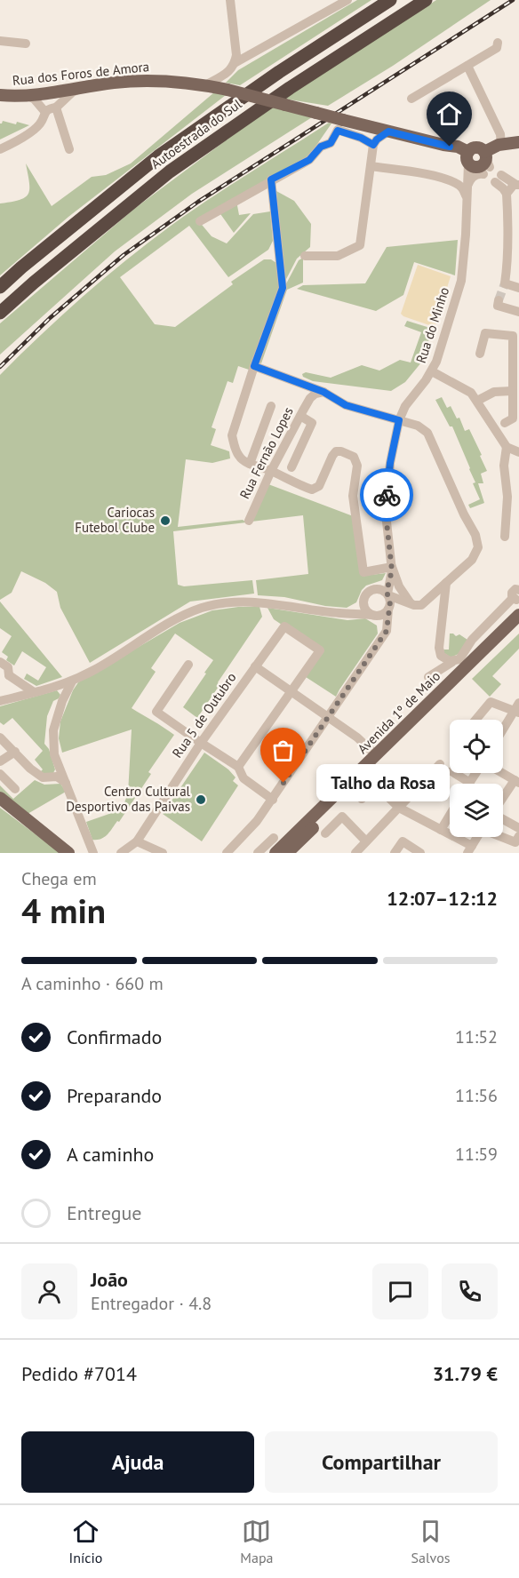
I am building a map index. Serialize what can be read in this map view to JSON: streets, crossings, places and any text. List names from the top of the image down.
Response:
{
  "streets": {
    "highway": ["Autoestrada do Sul"],
    "main road": ["Rua dos Foros de Amora", "Avenida 1º de Maio"],
    "street": ["Rua do Minho", "Rua Fernão Lopes", "Rua 5 de Outubro"]
  },
  "places": ["Cariocas Futebol Clube", "Talho da Rosa", "Centro Cultural Desportivo das Paivas"],
  "page": {
    "bubble": "Talho da Rosa",
    "heading": ["4 min", "Chega em", "12:07–12:12"],
    "panel": [
      "João",
      "Entregador · 4.8",
      "Pedido #7014",
      "31.79 €"
    ],
    "bar": "A caminho · 660 m",
    "list": [
      ["Confirmado", "11:52"],
      ["Preparando", "11:56"],
      ["A caminho", "11:59"],
      "Entregue"
    ],
    "buttons": ["Ajuda", "Compartilhar"],
    "tabs": ["Início", "Mapa", "Salvos"]
  }
}
